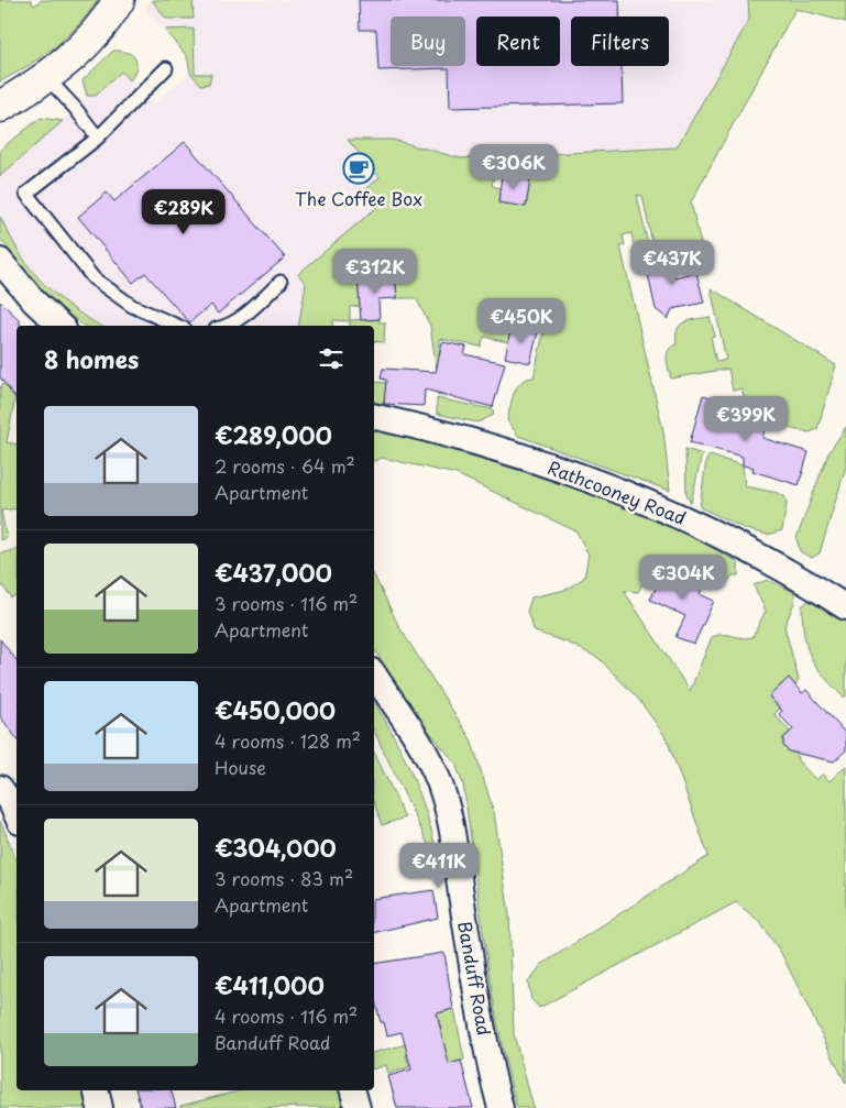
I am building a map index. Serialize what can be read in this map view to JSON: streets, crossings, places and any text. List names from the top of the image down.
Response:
{
  "streets": {
    "street": ["Rathcooney Road", "Banduff Road"]
  },
  "places": {
    "cafe": ["The Coffee Box"]
  },
  "page": {
    "chip": ["Buy", "Rent", "Filters"],
    "price": [
      "€306K",
      "€289K",
      "€437K",
      "€312K",
      "€450K",
      "€399K",
      "€304K",
      "€411K"
    ],
    "heading": "8 homes",
    "list": [
      {
        "name": "€289,000",
        "note": "2 rooms · 64 m² · Apartment"
      },
      {
        "name": "€437,000",
        "note": "3 rooms · 116 m² · Apartment"
      },
      {
        "name": "€450,000",
        "note": "4 rooms · 128 m² · House"
      },
      {
        "name": "€304,000",
        "note": "3 rooms · 83 m² · Apartment"
      },
      {
        "name": "€411,000",
        "note": "4 rooms · 116 m² · Banduff Road"
      }
    ]
  }
}
